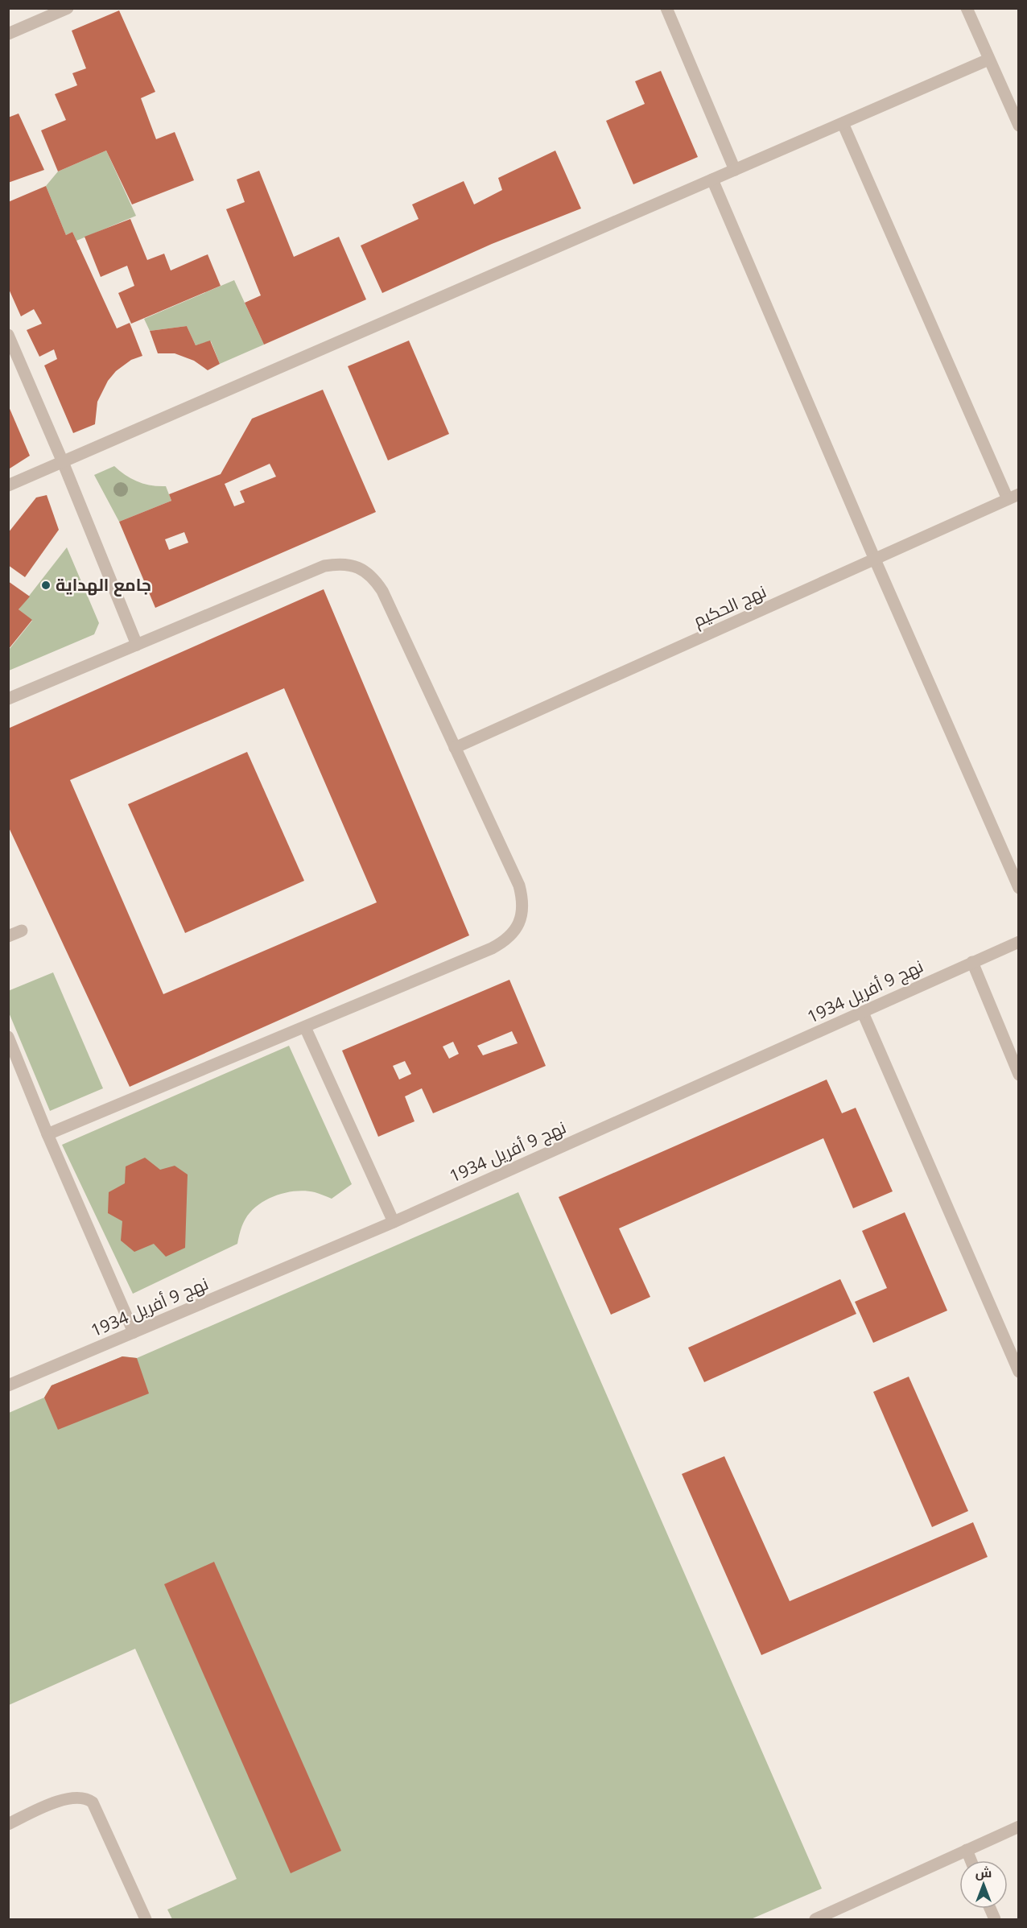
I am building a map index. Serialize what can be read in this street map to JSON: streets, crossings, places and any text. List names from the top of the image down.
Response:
{
  "streets": {
    "street": ["نهج الحكيم", "نهج 9 أفريل 1934"]
  },
  "places": ["جامع الهداية"],
  "north": "top"
}
